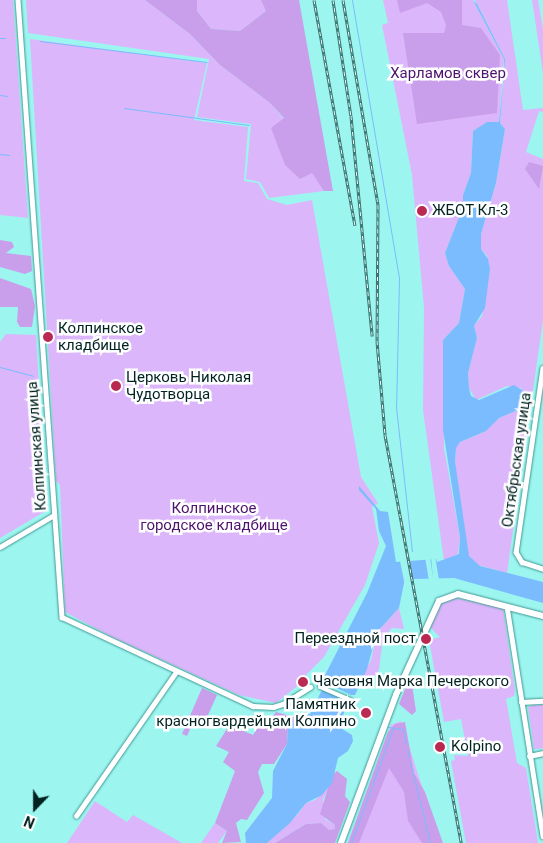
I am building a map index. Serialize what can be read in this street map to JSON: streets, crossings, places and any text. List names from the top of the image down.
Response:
{
  "streets": {
    "street": ["Колпинская улица", "Октябрьская улица"]
  },
  "parks": ["Харламов сквер", "Колпинское городское кладбище"],
  "places": [
    "ЖБОТ Кл-3",
    "Колпинское кладбище",
    "Церковь Николая Чудотворца",
    "Переездной пост",
    "Часовня Марка Печерского",
    "Памятник красногвардейцам Колпино",
    "Kolpino"
  ],
  "north": "bottom"
}
